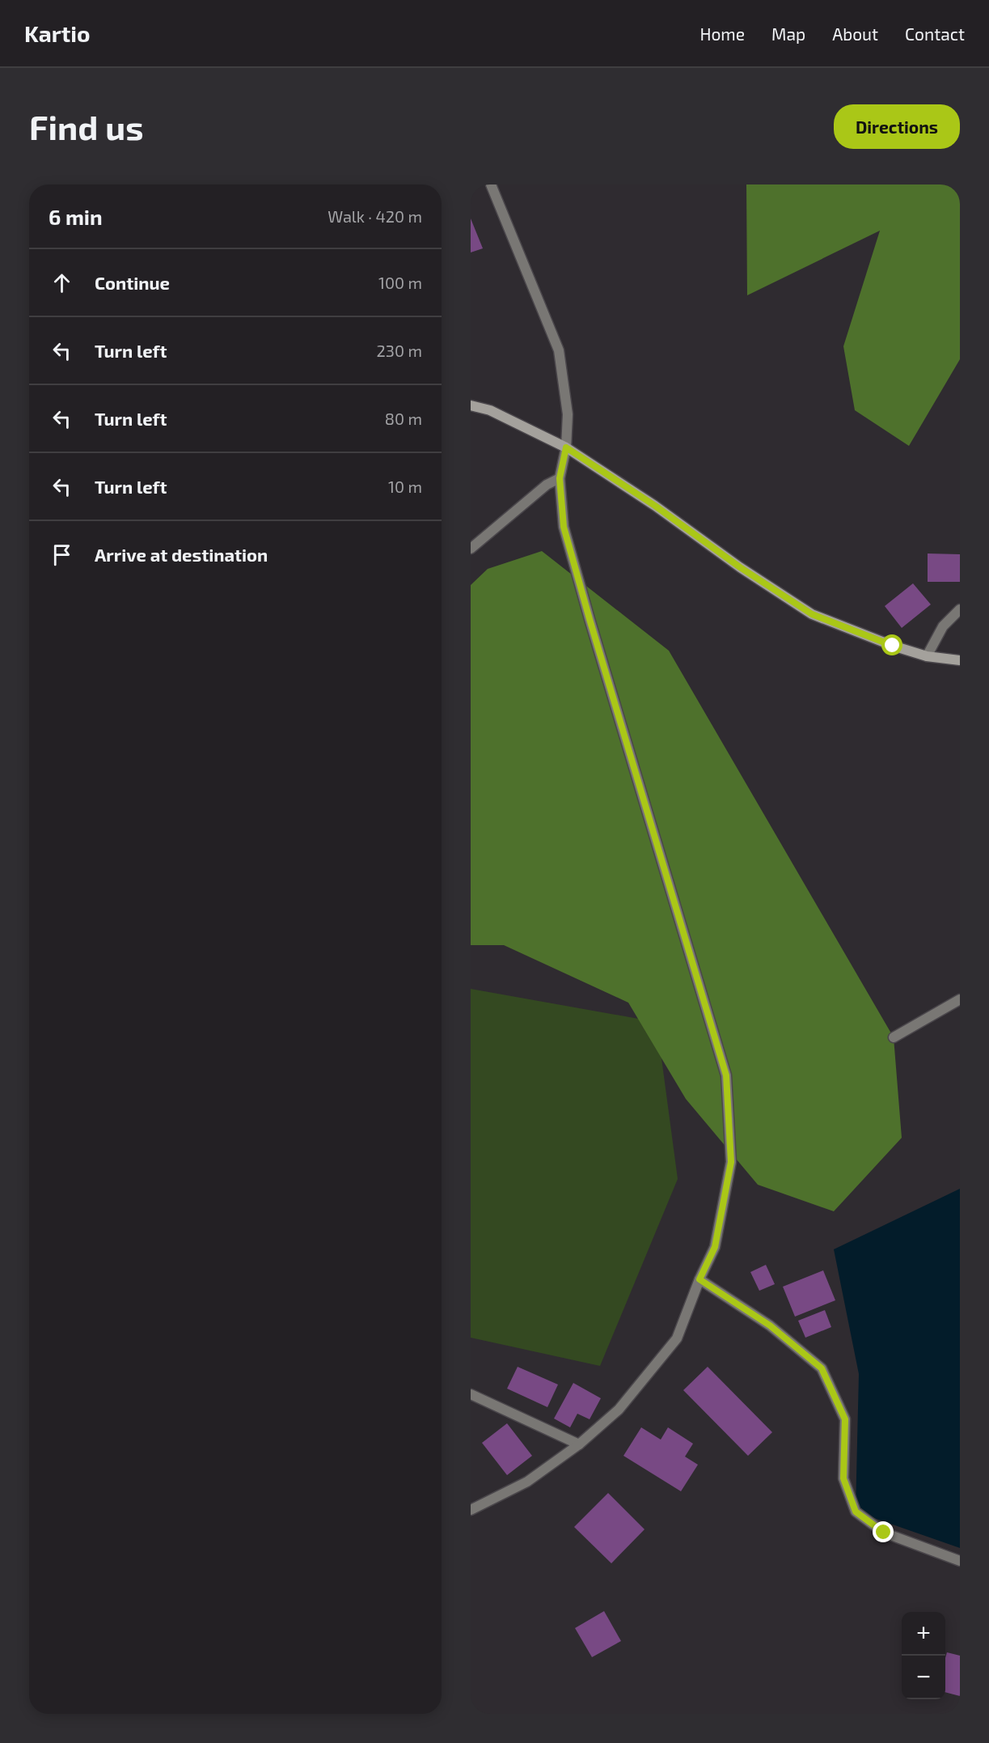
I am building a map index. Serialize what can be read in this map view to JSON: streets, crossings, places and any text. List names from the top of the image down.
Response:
{
  "page": {
    "header": "Kartio",
    "nav": [
      "Home",
      "Map",
      "About",
      "Contact"
    ],
    "buttons": "Directions",
    "title": "Find us",
    "heading": ["6 min", "Walk · 420 m"],
    "list": [
      ["Continue", "100 m"],
      ["Turn left", "230 m"],
      ["Turn left", "80 m"],
      ["Turn left", "10 m"],
      "Arrive at destination"
    ],
    "map_buttons": ["+", "−"]
  }
}
